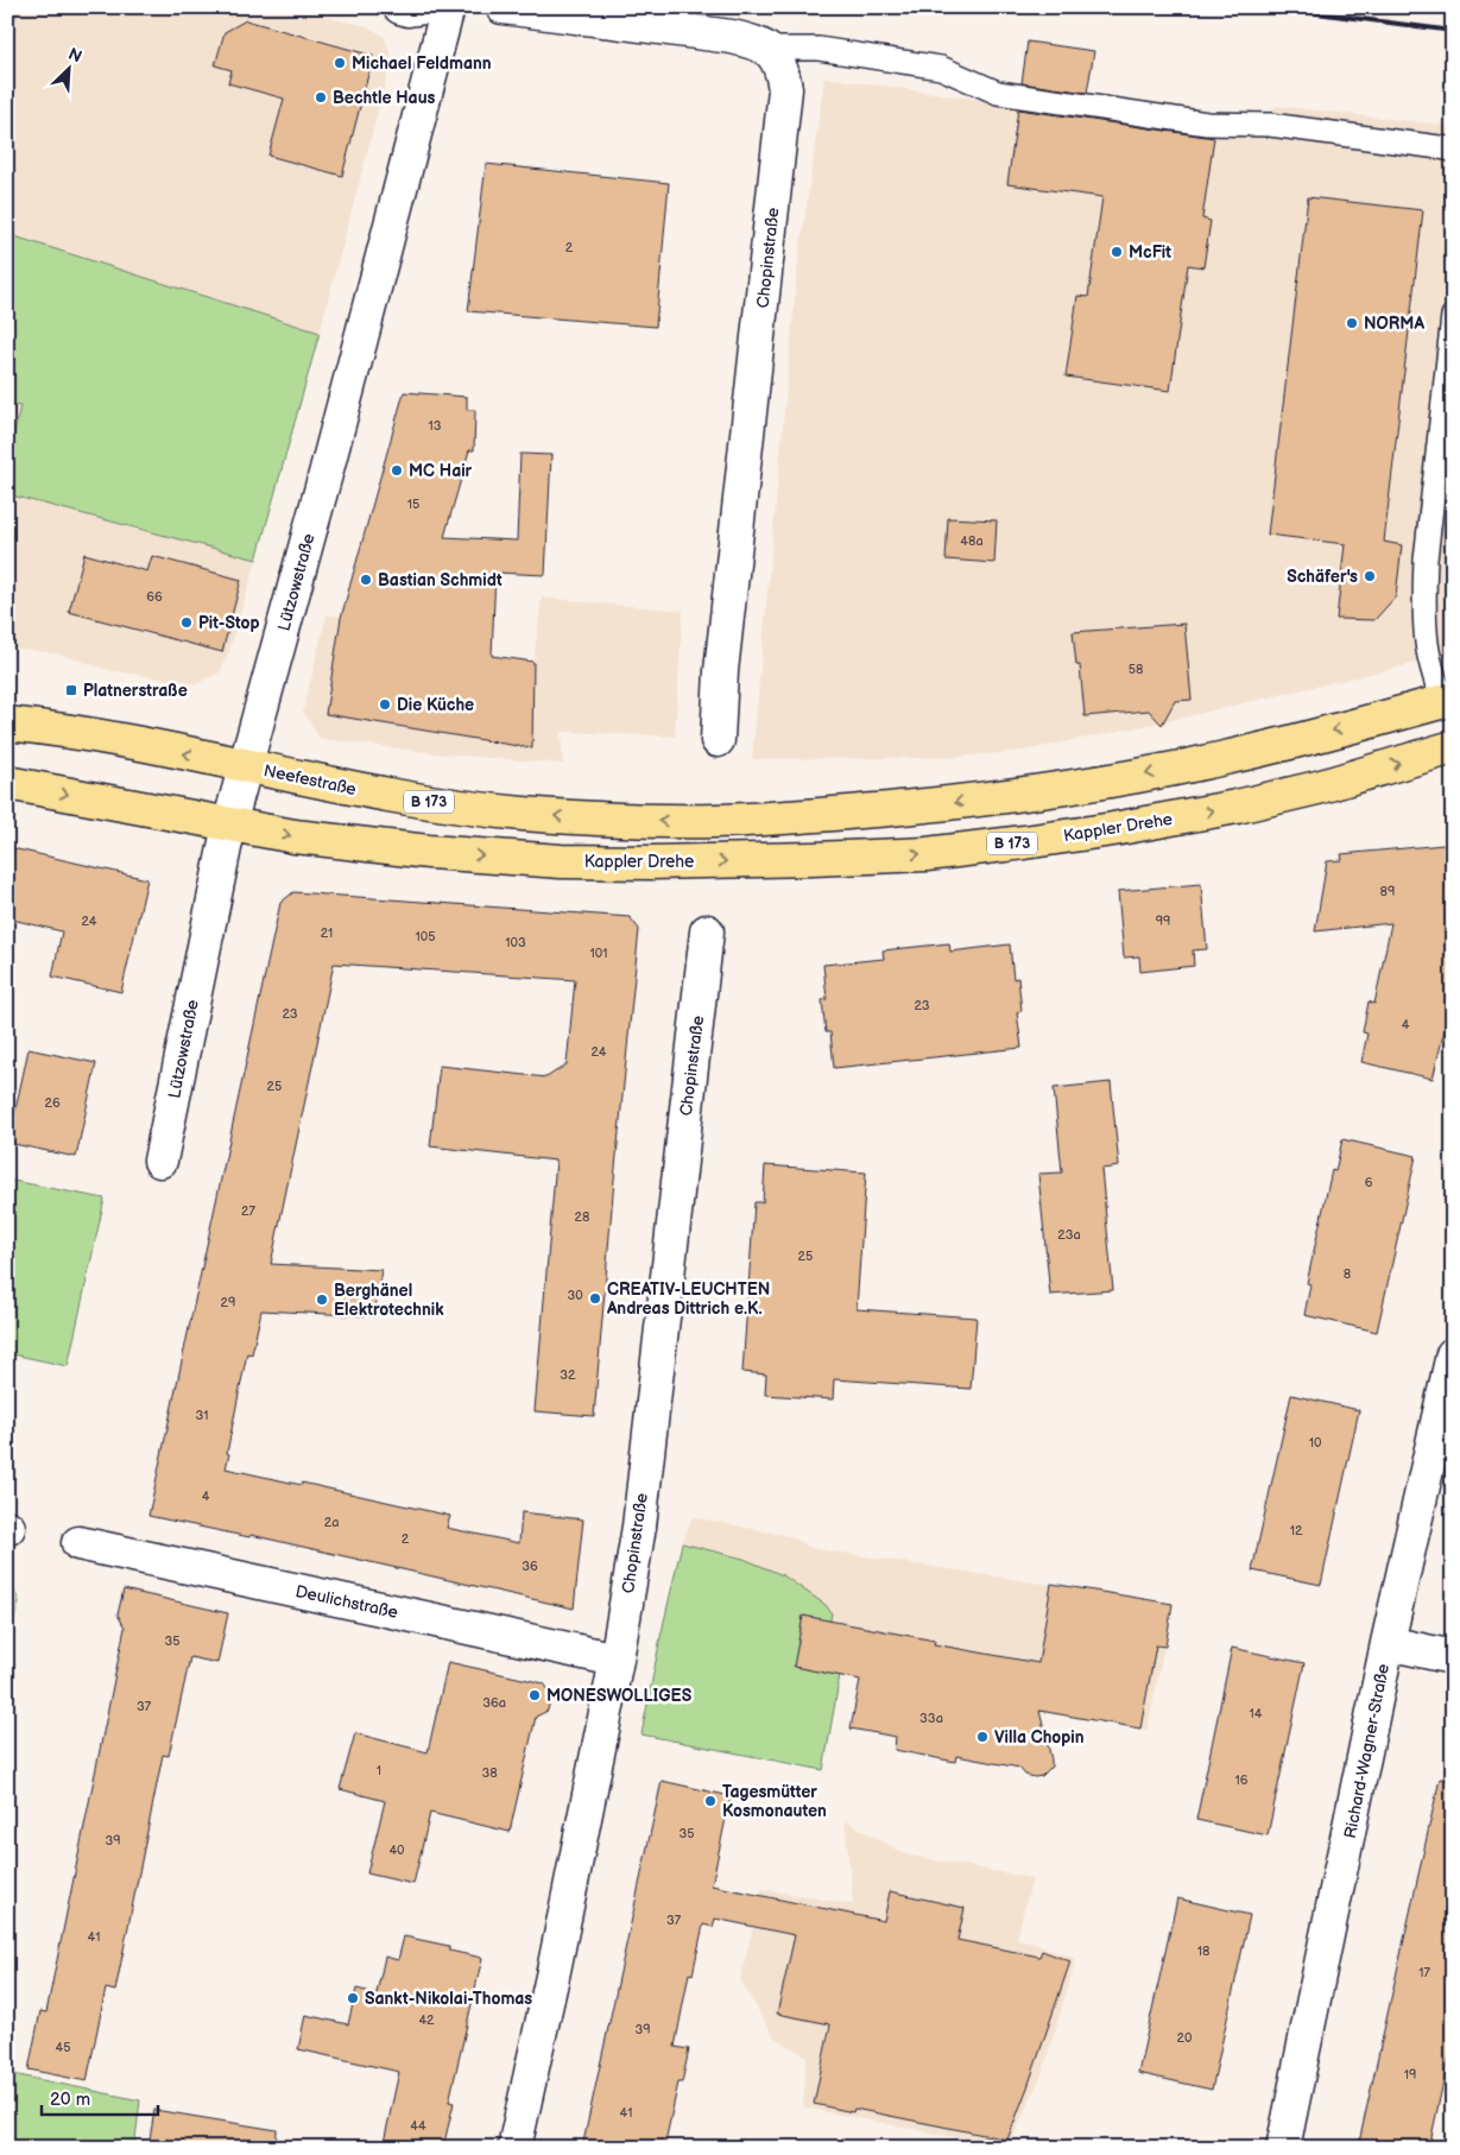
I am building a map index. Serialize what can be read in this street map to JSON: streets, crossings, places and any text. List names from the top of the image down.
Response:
{
  "streets": {
    "main road": ["Neefestraße", "B 173", "Kappler Drehe"],
    "street": [
      "Chopinstraße",
      "Lützowstraße",
      "Deulichstraße",
      "Richard-Wagner-Straße"
    ]
  },
  "crossings": [
    ["Chopinstraße", "Deulichstraße"],
    ["Lützowstraße", "Neefestraße"],
    ["Lützowstraße", "B 173"],
    ["Lützowstraße", "Kappler Drehe"],
    ["B 173", "Kappler Drehe"]
  ],
  "one_way": ["Neefestraße", "Kappler Drehe"],
  "places": {
    "other": [
      "Michael Feldmann",
      "Bechtle Haus",
      "McFit",
      "NORMA",
      "MC Hair",
      "Schäfer's",
      "Bastian Schmidt",
      "Pit-Stop",
      "Die Küche",
      "CREATIV-LEUCHTEN Andreas Dittrich e.K.",
      "Berghänel Elektrotechnik",
      "MONESWOLLIGES",
      "Villa Chopin",
      "Tagesmütter Kosmonauten",
      "Sankt-Nikolai-Thomas"
    ],
    "transit": ["Platnerstraße"]
  },
  "house_numbers": [
    "2",
    "13",
    "15",
    "48a",
    "66",
    "58",
    "89",
    "24",
    "99",
    "21",
    "105",
    "103",
    "101",
    "23",
    "23",
    "4",
    "24",
    "25",
    "26",
    "6",
    "27",
    "28",
    "23a",
    "25",
    "8",
    "30",
    "29",
    "32",
    "31",
    "10",
    "4",
    "2a",
    "12",
    "2",
    "36",
    "35",
    "36a",
    "37",
    "14",
    "33a",
    "1",
    "38",
    "16",
    "35",
    "39",
    "40",
    "37",
    "41",
    "18",
    "17",
    "42",
    "39",
    "20",
    "45",
    "19",
    "41",
    "44"
  ],
  "scale_bar": "20 m",
  "north": "top right"
}
